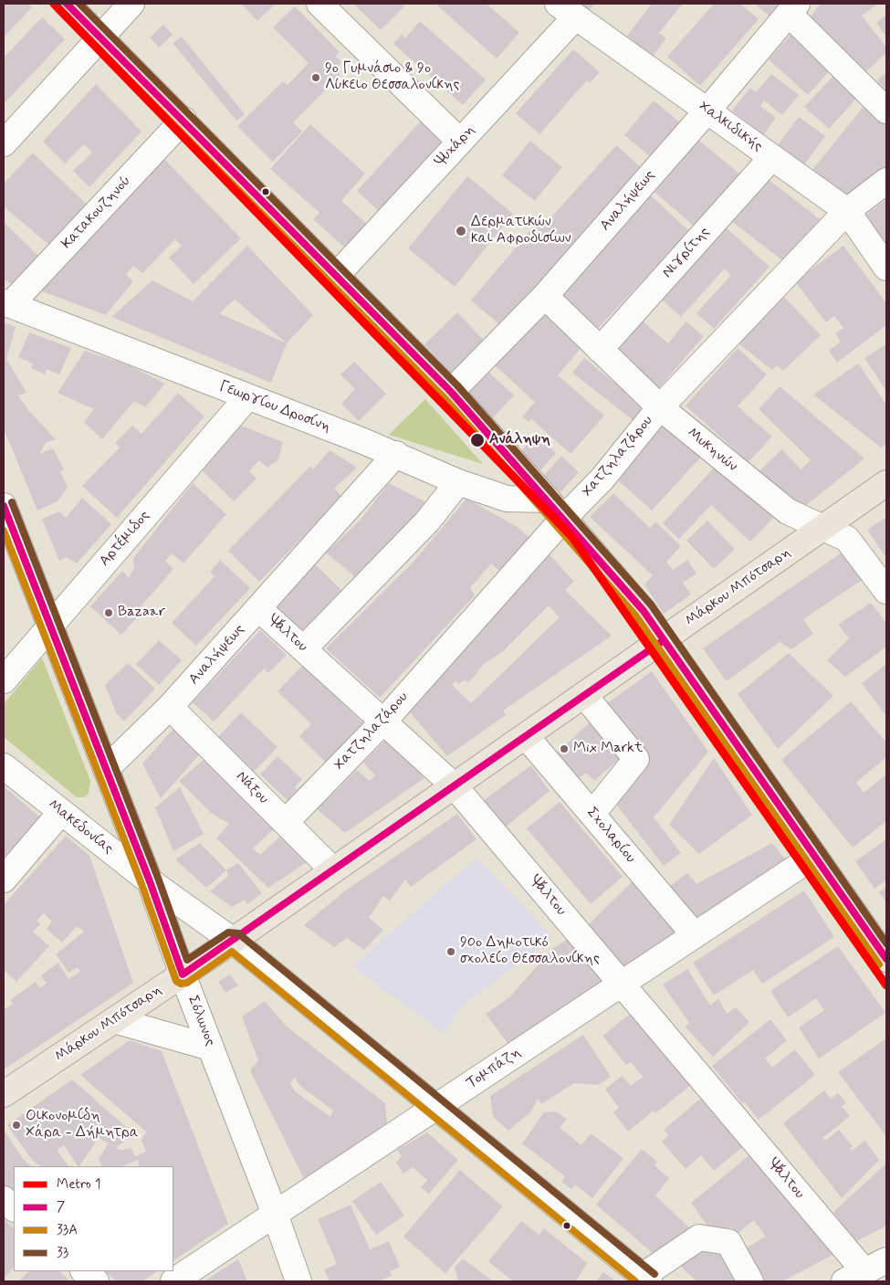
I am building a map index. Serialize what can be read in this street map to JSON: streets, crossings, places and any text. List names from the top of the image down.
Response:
{
  "streets": {
    "main road": ["Μάρκου Μπότσαρη"],
    "street": [
      "Χαλκιδικής",
      "Ψυχάρη",
      "Αναλήψεως",
      "Κατακουζηνού",
      "Νιγρίτης",
      "Γεωργίου Δροσίνη",
      "Μυκηνών",
      "Χατζηλαζάρου",
      "Αρτέμιδος",
      "Ψάλτου",
      "Νάξου",
      "Μακεδονίας",
      "Σχολαρίου",
      "Σόλωνος",
      "Τομπάζη"
    ]
  },
  "crossings": [
    ["Χαλκιδικής", "Ψυχάρη"],
    ["Χαλκιδικής", "Αναλήψεως"],
    ["Χαλκιδικής", "Νιγρίτης"],
    ["Χαλκιδικής", "Χατζηλαζάρου"],
    ["Αναλήψεως", "Γεωργίου Δροσίνη"],
    ["Αναλήψεως", "Μυκηνών"],
    ["Αναλήψεως", "Ψάλτου"],
    ["Αναλήψεως", "Νάξου"],
    ["Αναλήψεως", "Σόλωνος"],
    ["Κατακουζηνού", "Γεωργίου Δροσίνη"],
    ["Νιγρίτης", "Μυκηνών"],
    ["Γεωργίου Δροσίνη", "Αρτέμιδος"],
    ["Μυκηνών", "Χατζηλαζάρου"],
    ["Μυκηνών", "Μάρκου Μπότσαρη"],
    ["Χατζηλαζάρου", "Ψάλτου"],
    ["Χατζηλαζάρου", "Νάξου"],
    ["Αρτέμιδος", "Σόλωνος"],
    ["Μάρκου Μπότσαρη", "Ψάλτου"],
    ["Μάρκου Μπότσαρη", "Νάξου"],
    ["Μάρκου Μπότσαρη", "Μακεδονίας"],
    ["Μάρκου Μπότσαρη", "Σχολαρίου"],
    ["Μάρκου Μπότσαρη", "Σόλωνος"],
    ["Ψάλτου", "Τομπάζη"],
    ["Μακεδονίας", "Σόλωνος"],
    ["Μακεδονίας", "Τομπάζη"],
    ["Σχολαρίου", "Τομπάζη"],
    ["Σόλωνος", "Τομπάζη"]
  ],
  "places": [
    "9ο Γυμνάσιο & 9ο Λύκειο Θεσσαλονίκης",
    "Δερματικών και Αφροδισίων",
    "Ανάληψη",
    "Bazaar",
    "Mix Markt",
    "90ο Δημοτικό σχολείο Θεσσαλονίκης",
    "Οικονομίδη Χάρα - Δήμητρα"
  ],
  "lines": [
    "metro line 1",
    "transit line 7",
    "transit line 33",
    "transit line 33A"
  ],
  "legend": [
    "Metro 1",
    "7",
    "33A",
    "33"
  ]
}
